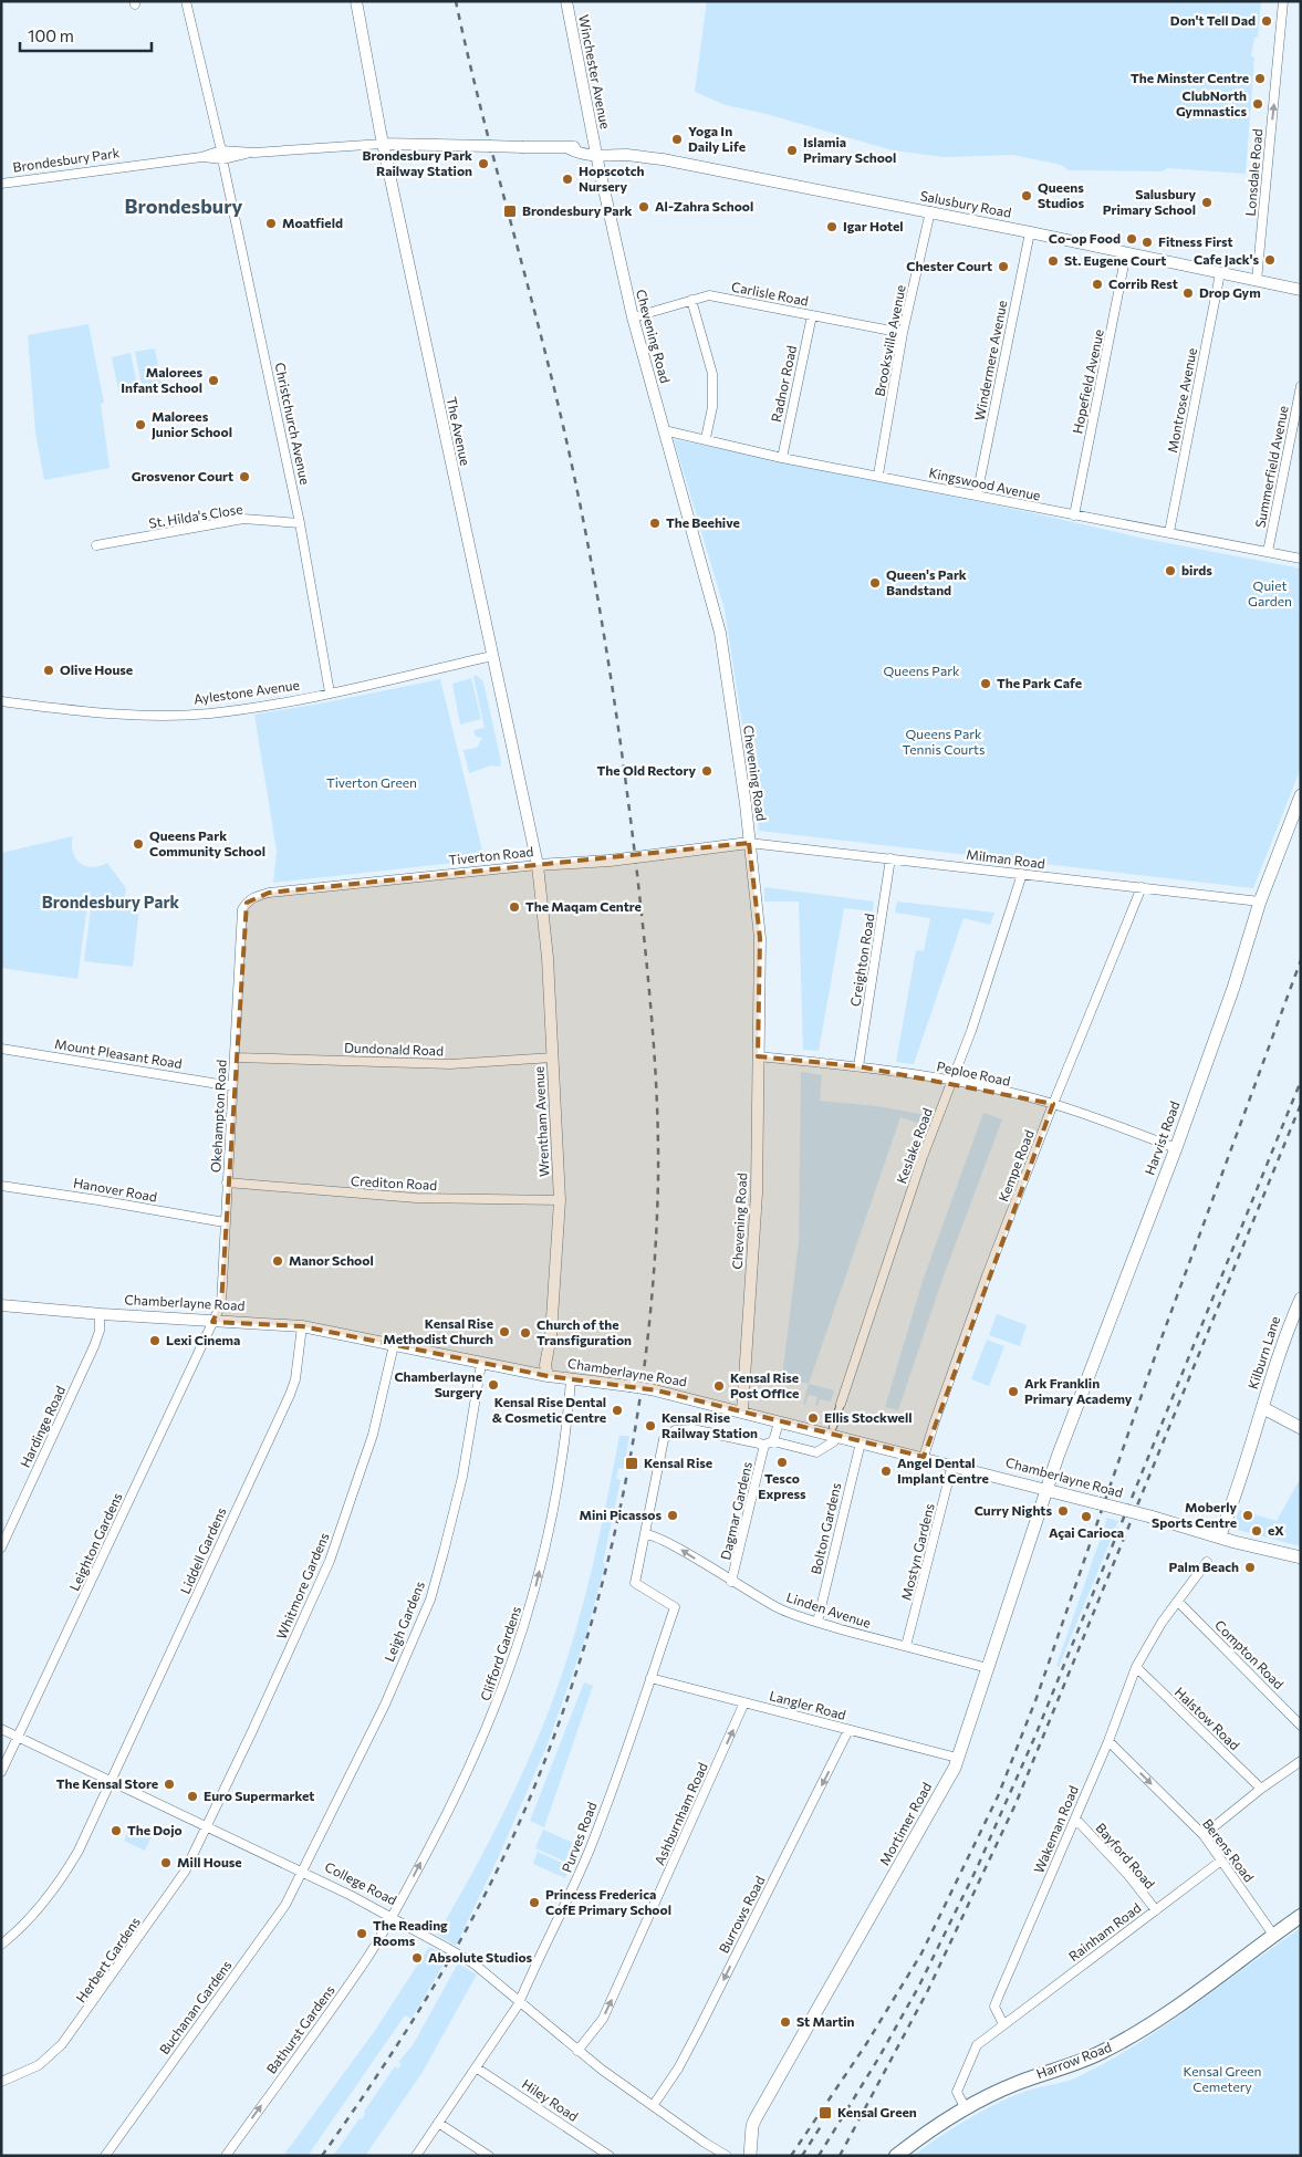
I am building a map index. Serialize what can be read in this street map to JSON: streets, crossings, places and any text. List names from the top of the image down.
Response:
{
  "streets": {
    "main road": [
      "Harvist Road",
      "Chamberlayne Road",
      "Kilburn Lane",
      "Mortimer Road",
      "Harrow Road"
    ],
    "street": [
      "Winchester Avenue",
      "Brondesbury Park",
      "Lonsdale Road",
      "Salusbury Road",
      "Carlisle Road",
      "Chevening Road",
      "Brooksville Avenue",
      "Windermere Avenue",
      "Hopefield Avenue",
      "Radnor Road",
      "Montrose Avenue",
      "Christchurch Avenue",
      "The Avenue",
      "Summerfield Avenue",
      "Kingswood Avenue",
      "St. Hilda's Close",
      "Aylestone Avenue",
      "Tiverton Road",
      "Milman Road",
      "Creighton Road",
      "Dundonald Road",
      "Mount Pleasant Road",
      "Peploe Road",
      "Okehampton Road",
      "Wrentham Avenue",
      "Keslake Road",
      "Kempe Road",
      "Crediton Road",
      "Hanover Road",
      "Hardinge Road",
      "Dagmar Gardens",
      "Bolton Gardens",
      "Leighton Gardens",
      "Liddell Gardens",
      "Mostyn Gardens",
      "Whitmore Gardens",
      "Linden Avenue",
      "Leigh Gardens",
      "Clifford Gardens",
      "Compton Road",
      "Langler Road",
      "Halstow Road",
      "Ashburnham Road",
      "Wakeman Road",
      "Purves Road",
      "Berens Road",
      "Bayford Road",
      "College Road",
      "Burrows Road",
      "Rainham Road",
      "Herbert Gardens",
      "Buchanan Gardens",
      "Bathurst Gardens",
      "Hiley Road"
    ]
  },
  "crossings": [
    ["Winchester Avenue", "Brondesbury Park"],
    ["Winchester Avenue", "Salusbury Road"],
    ["Winchester Avenue", "Chevening Road"],
    ["Brondesbury Park", "Salusbury Road"],
    ["Brondesbury Park", "Chevening Road"],
    ["Brondesbury Park", "Christchurch Avenue"],
    ["Brondesbury Park", "The Avenue"],
    ["Lonsdale Road", "Salusbury Road"],
    ["Salusbury Road", "Chevening Road"],
    ["Salusbury Road", "Brooksville Avenue"],
    ["Salusbury Road", "Windermere Avenue"],
    ["Salusbury Road", "Hopefield Avenue"],
    ["Salusbury Road", "Montrose Avenue"],
    ["Carlisle Road", "Chevening Road"],
    ["Carlisle Road", "Brooksville Avenue"],
    ["Carlisle Road", "Radnor Road"],
    ["Chevening Road", "Kingswood Avenue"],
    ["Chevening Road", "Tiverton Road"],
    ["Chevening Road", "Milman Road"],
    ["Chevening Road", "Peploe Road"],
    ["Chevening Road", "Chamberlayne Road"],
    ["Brooksville Avenue", "Kingswood Avenue"],
    ["Windermere Avenue", "Kingswood Avenue"],
    ["Hopefield Avenue", "Kingswood Avenue"],
    ["Radnor Road", "Kingswood Avenue"],
    ["Montrose Avenue", "Kingswood Avenue"],
    ["Christchurch Avenue", "St. Hilda's Close"],
    ["Christchurch Avenue", "Aylestone Avenue"],
    ["The Avenue", "Aylestone Avenue"],
    ["The Avenue", "Tiverton Road"],
    ["The Avenue", "Wrentham Avenue"],
    ["Summerfield Avenue", "Kingswood Avenue"],
    ["Tiverton Road", "Milman Road"],
    ["Tiverton Road", "Okehampton Road"],
    ["Tiverton Road", "Wrentham Avenue"],
    ["Milman Road", "Creighton Road"],
    ["Milman Road", "Harvist Road"],
    ["Milman Road", "Keslake Road"],
    ["Milman Road", "Kempe Road"],
    ["Creighton Road", "Peploe Road"],
    ["Dundonald Road", "Okehampton Road"],
    ["Dundonald Road", "Wrentham Avenue"],
    ["Mount Pleasant Road", "Okehampton Road"],
    ["Peploe Road", "Harvist Road"],
    ["Peploe Road", "Keslake Road"],
    ["Peploe Road", "Kempe Road"],
    ["Okehampton Road", "Crediton Road"],
    ["Okehampton Road", "Hanover Road"],
    ["Okehampton Road", "Chamberlayne Road"],
    ["Okehampton Road", "Leighton Gardens"],
    ["Wrentham Avenue", "Crediton Road"],
    ["Wrentham Avenue", "Chamberlayne Road"],
    ["Harvist Road", "Chamberlayne Road"],
    ["Harvist Road", "Mortimer Road"],
    ["Keslake Road", "Chamberlayne Road"],
    ["Kempe Road", "Chamberlayne Road"],
    ["Chamberlayne Road", "Hardinge Road"],
    ["Chamberlayne Road", "Dagmar Gardens"],
    ["Chamberlayne Road", "Bolton Gardens"],
    ["Chamberlayne Road", "Leighton Gardens"],
    ["Chamberlayne Road", "Liddell Gardens"],
    ["Chamberlayne Road", "Mostyn Gardens"],
    ["Chamberlayne Road", "Whitmore Gardens"],
    ["Chamberlayne Road", "Leigh Gardens"],
    ["Chamberlayne Road", "Clifford Gardens"],
    ["Chamberlayne Road", "Mortimer Road"],
    ["Dagmar Gardens", "Linden Avenue"],
    ["Bolton Gardens", "Linden Avenue"],
    ["Leighton Gardens", "College Road"],
    ["Liddell Gardens", "College Road"],
    ["Mostyn Gardens", "Linden Avenue"],
    ["Whitmore Gardens", "College Road"],
    ["Whitmore Gardens", "Herbert Gardens"],
    ["Linden Avenue", "Mortimer Road"],
    ["Linden Avenue", "Purves Road"],
    ["Leigh Gardens", "College Road"],
    ["Leigh Gardens", "Buchanan Gardens"],
    ["Clifford Gardens", "College Road"],
    ["Clifford Gardens", "Bathurst Gardens"],
    ["Compton Road", "Wakeman Road"],
    ["Langler Road", "Ashburnham Road"],
    ["Langler Road", "Mortimer Road"],
    ["Langler Road", "Purves Road"],
    ["Langler Road", "Burrows Road"],
    ["Halstow Road", "Wakeman Road"],
    ["Ashburnham Road", "College Road"],
    ["Wakeman Road", "Berens Road"],
    ["Wakeman Road", "Bayford Road"],
    ["Wakeman Road", "Rainham Road"],
    ["Purves Road", "College Road"],
    ["Purves Road", "Hiley Road"],
    ["Berens Road", "Rainham Road"],
    ["Berens Road", "Harrow Road"],
    ["Bayford Road", "Rainham Road"],
    ["College Road", "Burrows Road"],
    ["College Road", "Herbert Gardens"],
    ["College Road", "Buchanan Gardens"],
    ["College Road", "Bathurst Gardens"]
  ],
  "one_way": [
    "Lonsdale Road",
    "Clifford Gardens",
    "Ashburnham Road",
    "Berens Road",
    "Burrows Road",
    "Bathurst Gardens"
  ],
  "districts": ["Brondesbury", "Brondesbury Park"],
  "parks": [
    "Quiet Garden",
    "Queens Park",
    "Queens Park Tennis Courts",
    "Tiverton Green",
    "Kensal Green Cemetery"
  ],
  "places": {
    "other": [
      "Don't Tell Dad",
      "The Minster Centre",
      "ClubNorth Gymnastics",
      "Yoga In Daily Life",
      "Islamia Primary School",
      "Brondesbury Park Railway Station",
      "Hopscotch Nursery",
      "Queens Studios",
      "Salusbury Primary School",
      "Al-Zahra School",
      "Moatfield",
      "Igar Hotel",
      "Co-op Food",
      "Fitness First",
      "Cafe Jack's",
      "St. Eugene Court",
      "Chester Court",
      "Corrib Rest",
      "Drop Gym",
      "Malorees Infant School",
      "Malorees Junior School",
      "Grosvenor Court",
      "The Beehive",
      "birds",
      "Queen's Park Bandstand",
      "Olive House",
      "The Park Cafe",
      "The Old Rectory",
      "Queens Park Community School",
      "The Maqam Centre",
      "Manor School",
      "Kensal Rise Methodist Church",
      "Church of the Transfiguration",
      "Lexi Cinema",
      "Chamberlayne Surgery",
      "Kensal Rise Post Office",
      "Ark Franklin Primary Academy",
      "Kensal Rise Dental & Cosmetic Centre",
      "Ellis Stockwell",
      "Kensal Rise Railway Station",
      "Tesco Express",
      "Angel Dental Implant Centre",
      "Curry Nights",
      "Mini Picassos",
      "Moberly Sports Centre",
      "Açai Carioca",
      "eX",
      "Palm Beach",
      "The Kensal Store",
      "Euro Supermarket",
      "The Dojo",
      "Mill House",
      "Princess Frederica CofE Primary School",
      "The Reading Rooms",
      "Absolute Studios",
      "St Martin"
    ],
    "transit": ["Brondesbury Park", "Kensal Rise", "Kensal Green"]
  },
  "scale_bar": "100 m"
}
